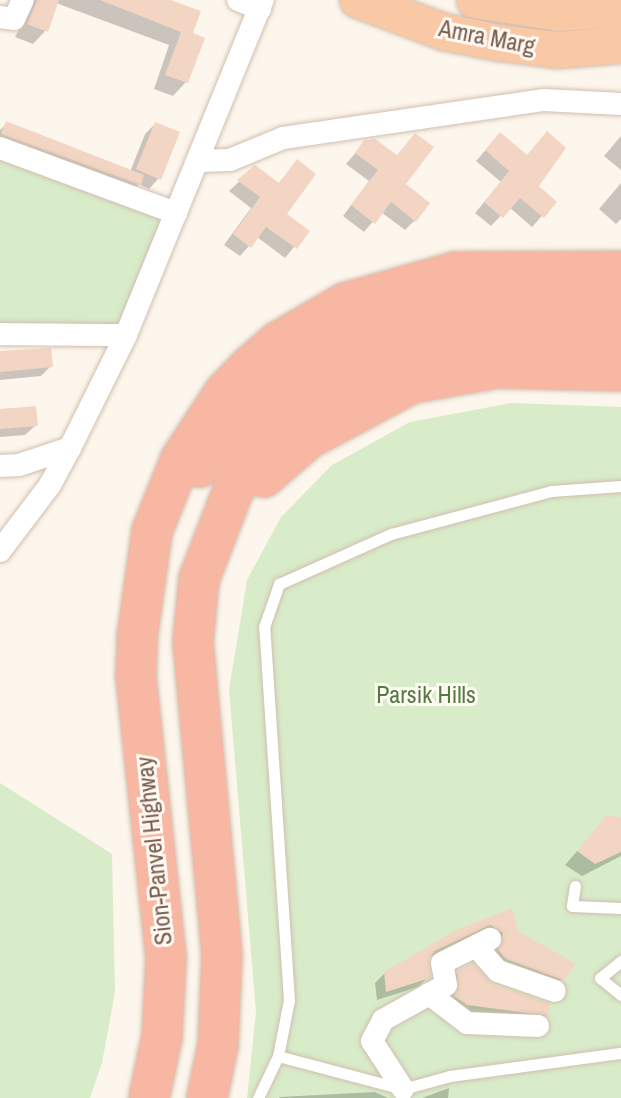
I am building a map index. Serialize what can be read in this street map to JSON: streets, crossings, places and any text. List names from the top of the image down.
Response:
{
  "streets": {
    "highway": ["Amra Marg", "Sion-Panvel Highway"]
  },
  "parks": ["Parsik Hills"]
}
